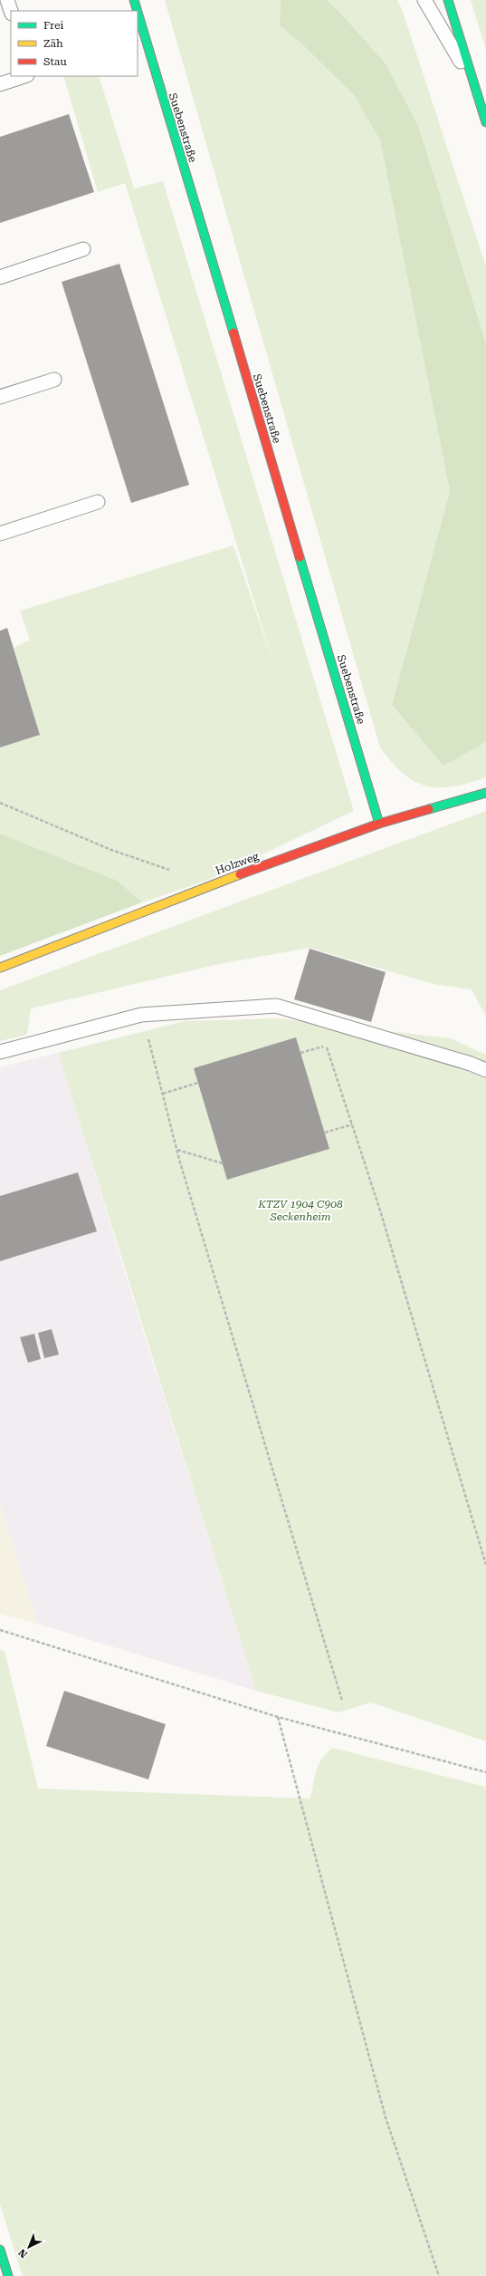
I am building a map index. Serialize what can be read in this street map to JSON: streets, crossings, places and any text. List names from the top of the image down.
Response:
{
  "streets": {
    "main road": ["Suebenstraße", "Holzweg"]
  },
  "crossings": [
    ["Suebenstraße", "Holzweg"]
  ],
  "parks": ["KTZV 1904 C908 Seckenheim"],
  "legend": ["Frei", "Zäh", "Stau"],
  "north": "bottom left"
}
